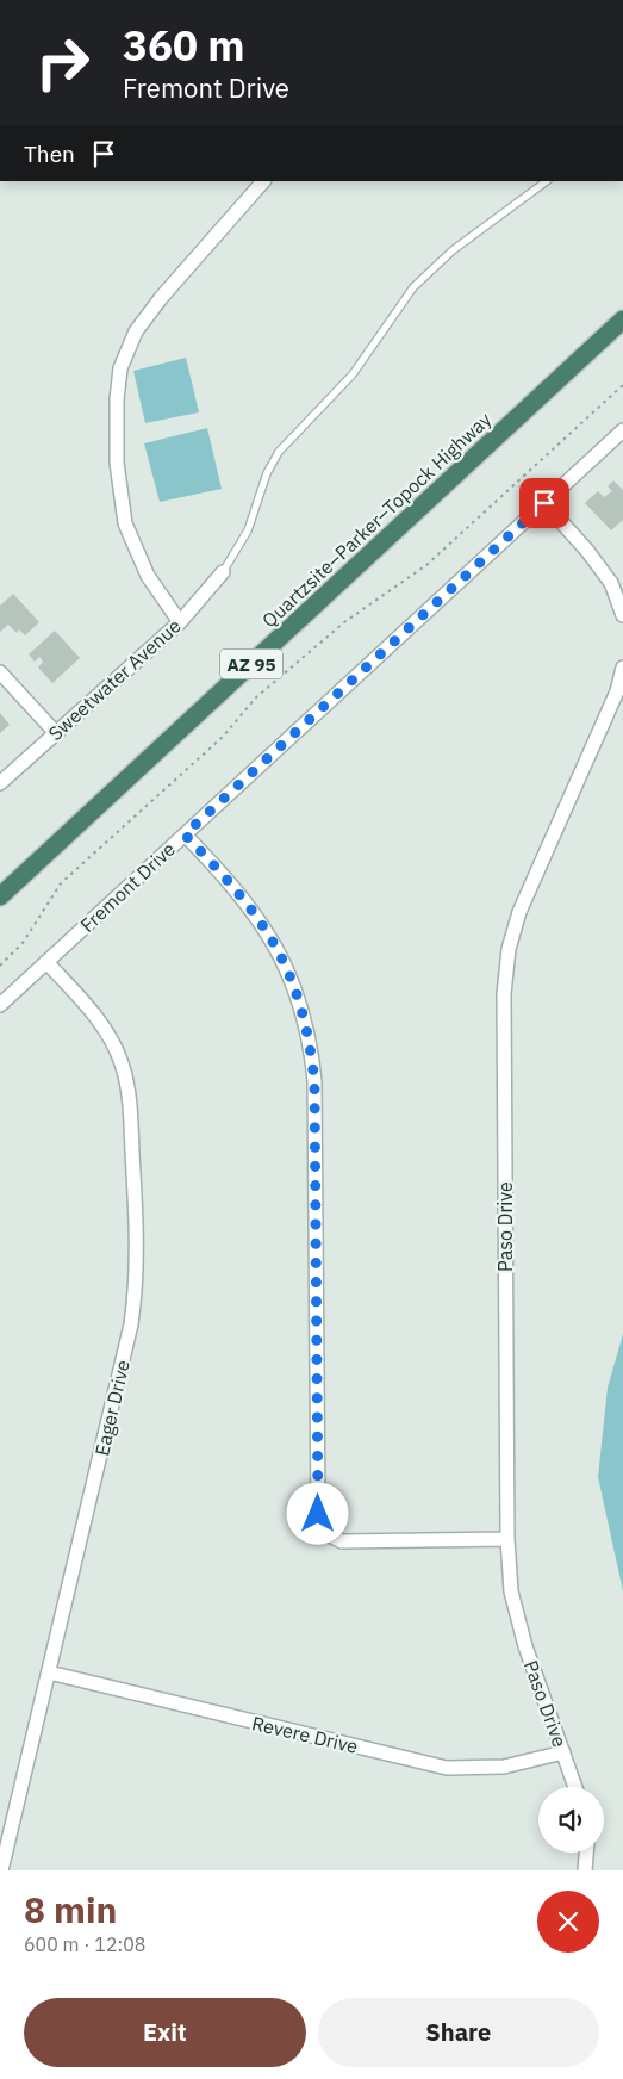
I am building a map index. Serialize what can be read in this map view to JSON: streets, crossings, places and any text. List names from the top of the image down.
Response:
{
  "streets": {
    "highway": ["Quartzsite–Parker–Topock Highway", "AZ 95"],
    "street": [
      "Sweetwater Avenue",
      "Fremont Drive",
      "Paso Drive",
      "Eager Drive",
      "Revere Drive"
    ]
  },
  "crossings": [
    ["Fremont Drive", "Eager Drive"],
    ["Paso Drive", "Revere Drive"],
    ["Eager Drive", "Revere Drive"]
  ],
  "page": {
    "turn": ["360 m", "Fremont Drive"],
    "then": "Then",
    "heading": ["8 min", "600 m · 12:08"],
    "buttons": ["Exit", "Share"]
  }
}
